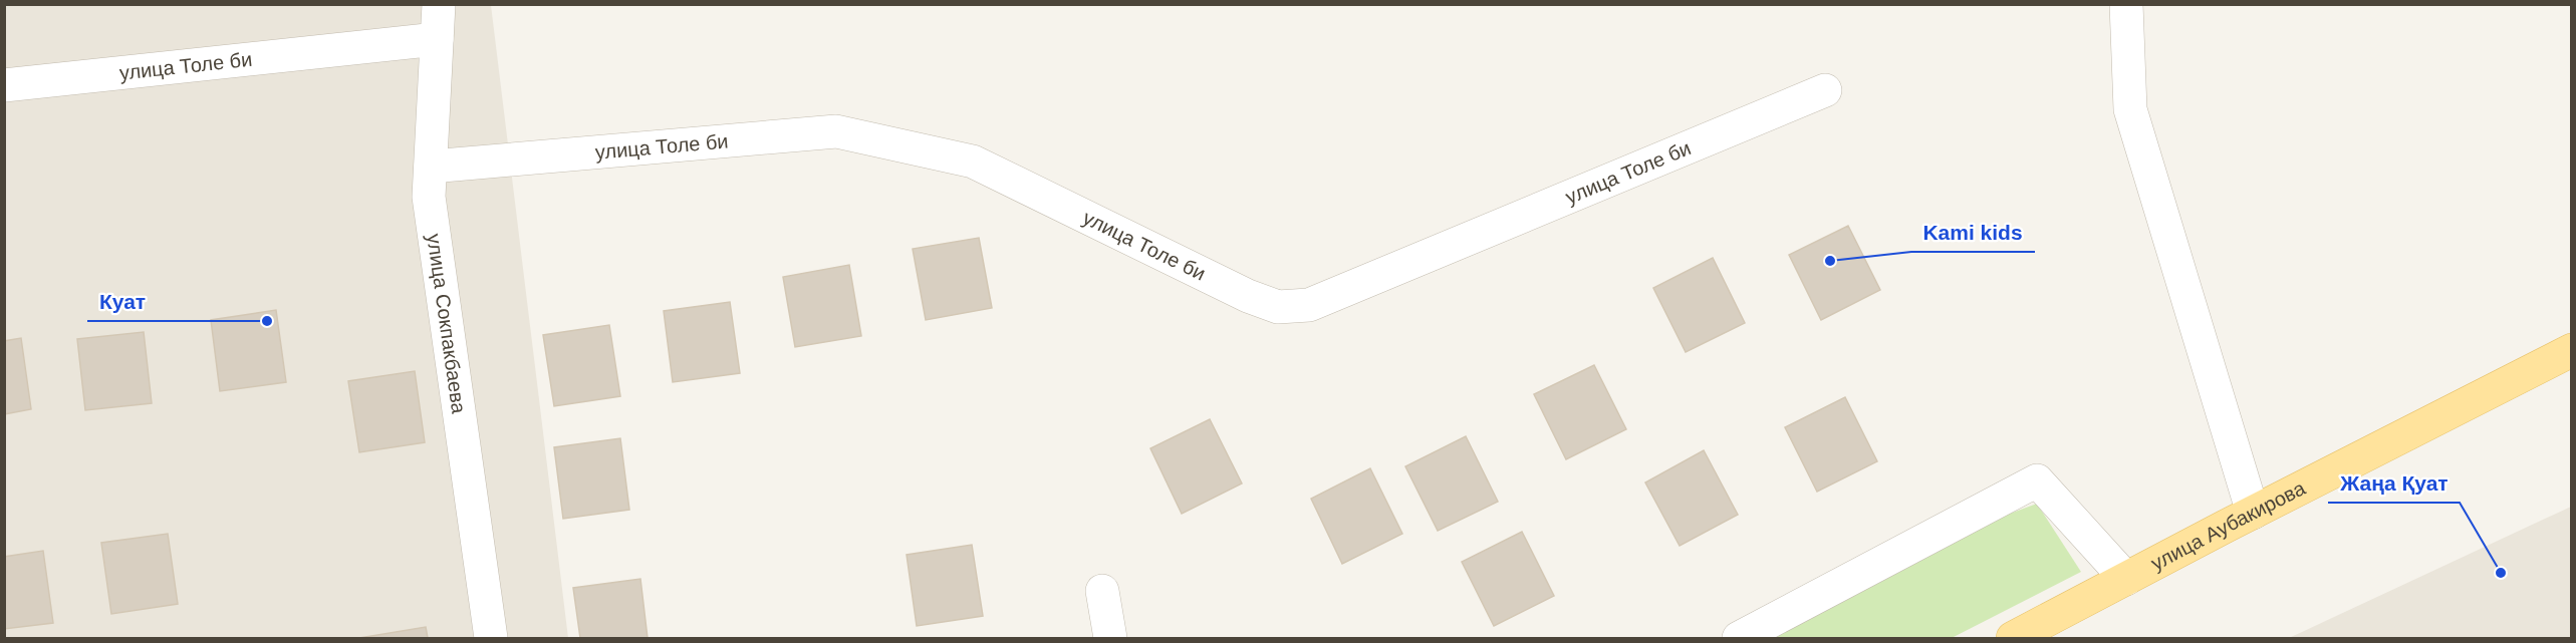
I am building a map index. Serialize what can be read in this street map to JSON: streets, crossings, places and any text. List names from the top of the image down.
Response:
{
  "streets": {
    "main road": ["улица Аубакирова"],
    "street": ["улица Толе би", "улица Сокпакбаева"]
  },
  "crossings": [
    ["улица Толе би", "улица Сокпакбаева"]
  ],
  "places": ["Kami kids", "Куат", "Жаңа Қуат"]
}
